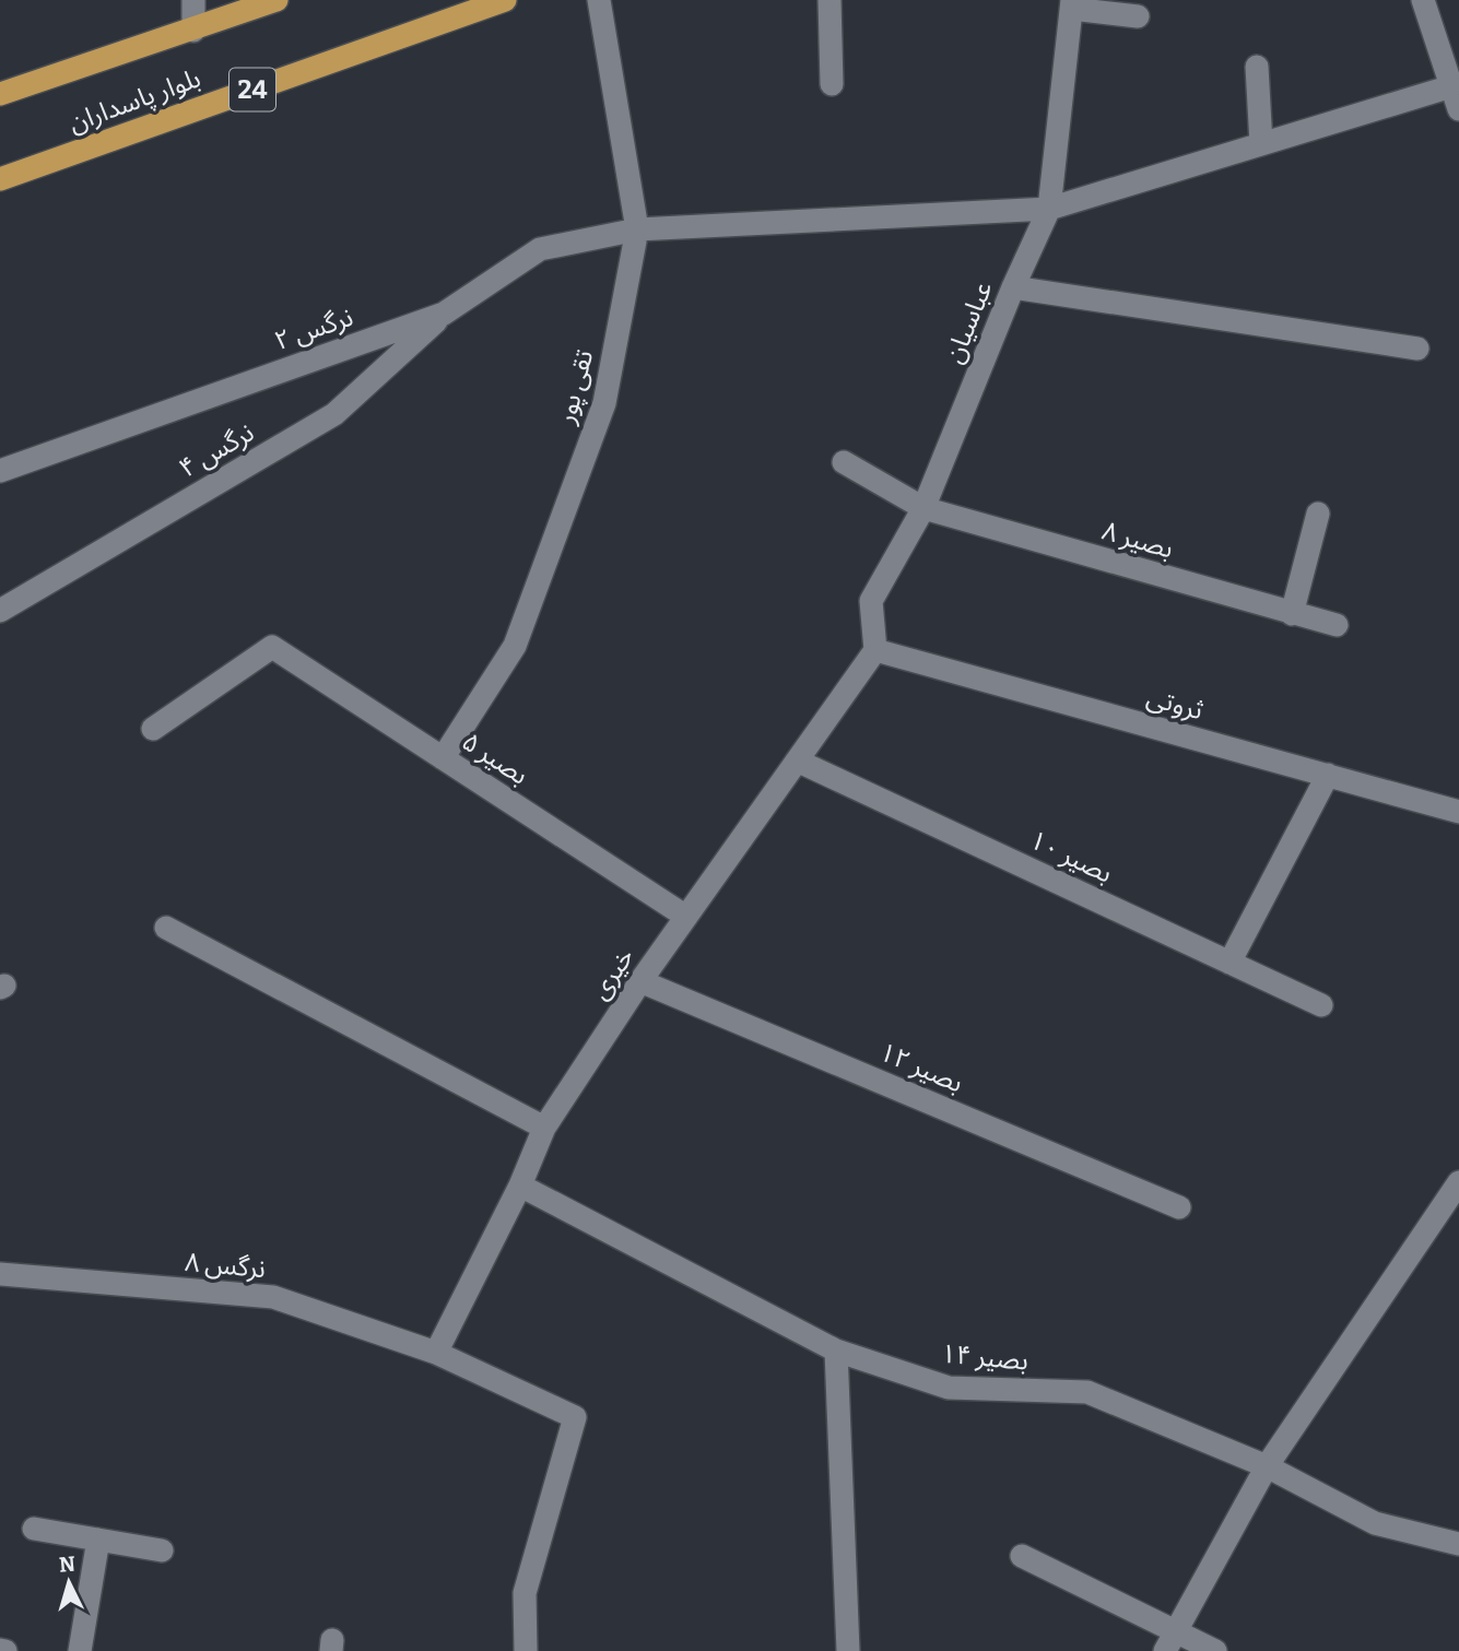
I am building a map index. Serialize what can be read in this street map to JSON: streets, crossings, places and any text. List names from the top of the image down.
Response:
{
  "streets": {
    "highway": ["24", "بلوار پاسداران"],
    "street": [
      "عباسیان",
      "نرگس ۲",
      "تقی پور",
      "نرگس ۴",
      "بصیر ۸",
      "ثروتی",
      "بصیر ۵",
      "بصیر ۱۰",
      "خیری",
      "بصیر ۱۲",
      "نرگس ۸",
      "بصیر ۱۴"
    ]
  },
  "crossings": [
    ["عباسیان", "نرگس ۲"],
    ["عباسیان", "بصیر ۸"],
    ["عباسیان", "ثروتی"],
    ["عباسیان", "خیری"],
    ["نرگس ۲", "تقی پور"],
    ["نرگس ۲", "نرگس ۴"],
    ["تقی پور", "بصیر ۵"],
    ["ثروتی", "خیری"],
    ["بصیر ۵", "خیری"],
    ["بصیر ۱۰", "خیری"],
    ["خیری", "بصیر ۱۲"],
    ["خیری", "نرگس ۸"],
    ["خیری", "بصیر ۱۴"]
  ],
  "north": "top"
}
